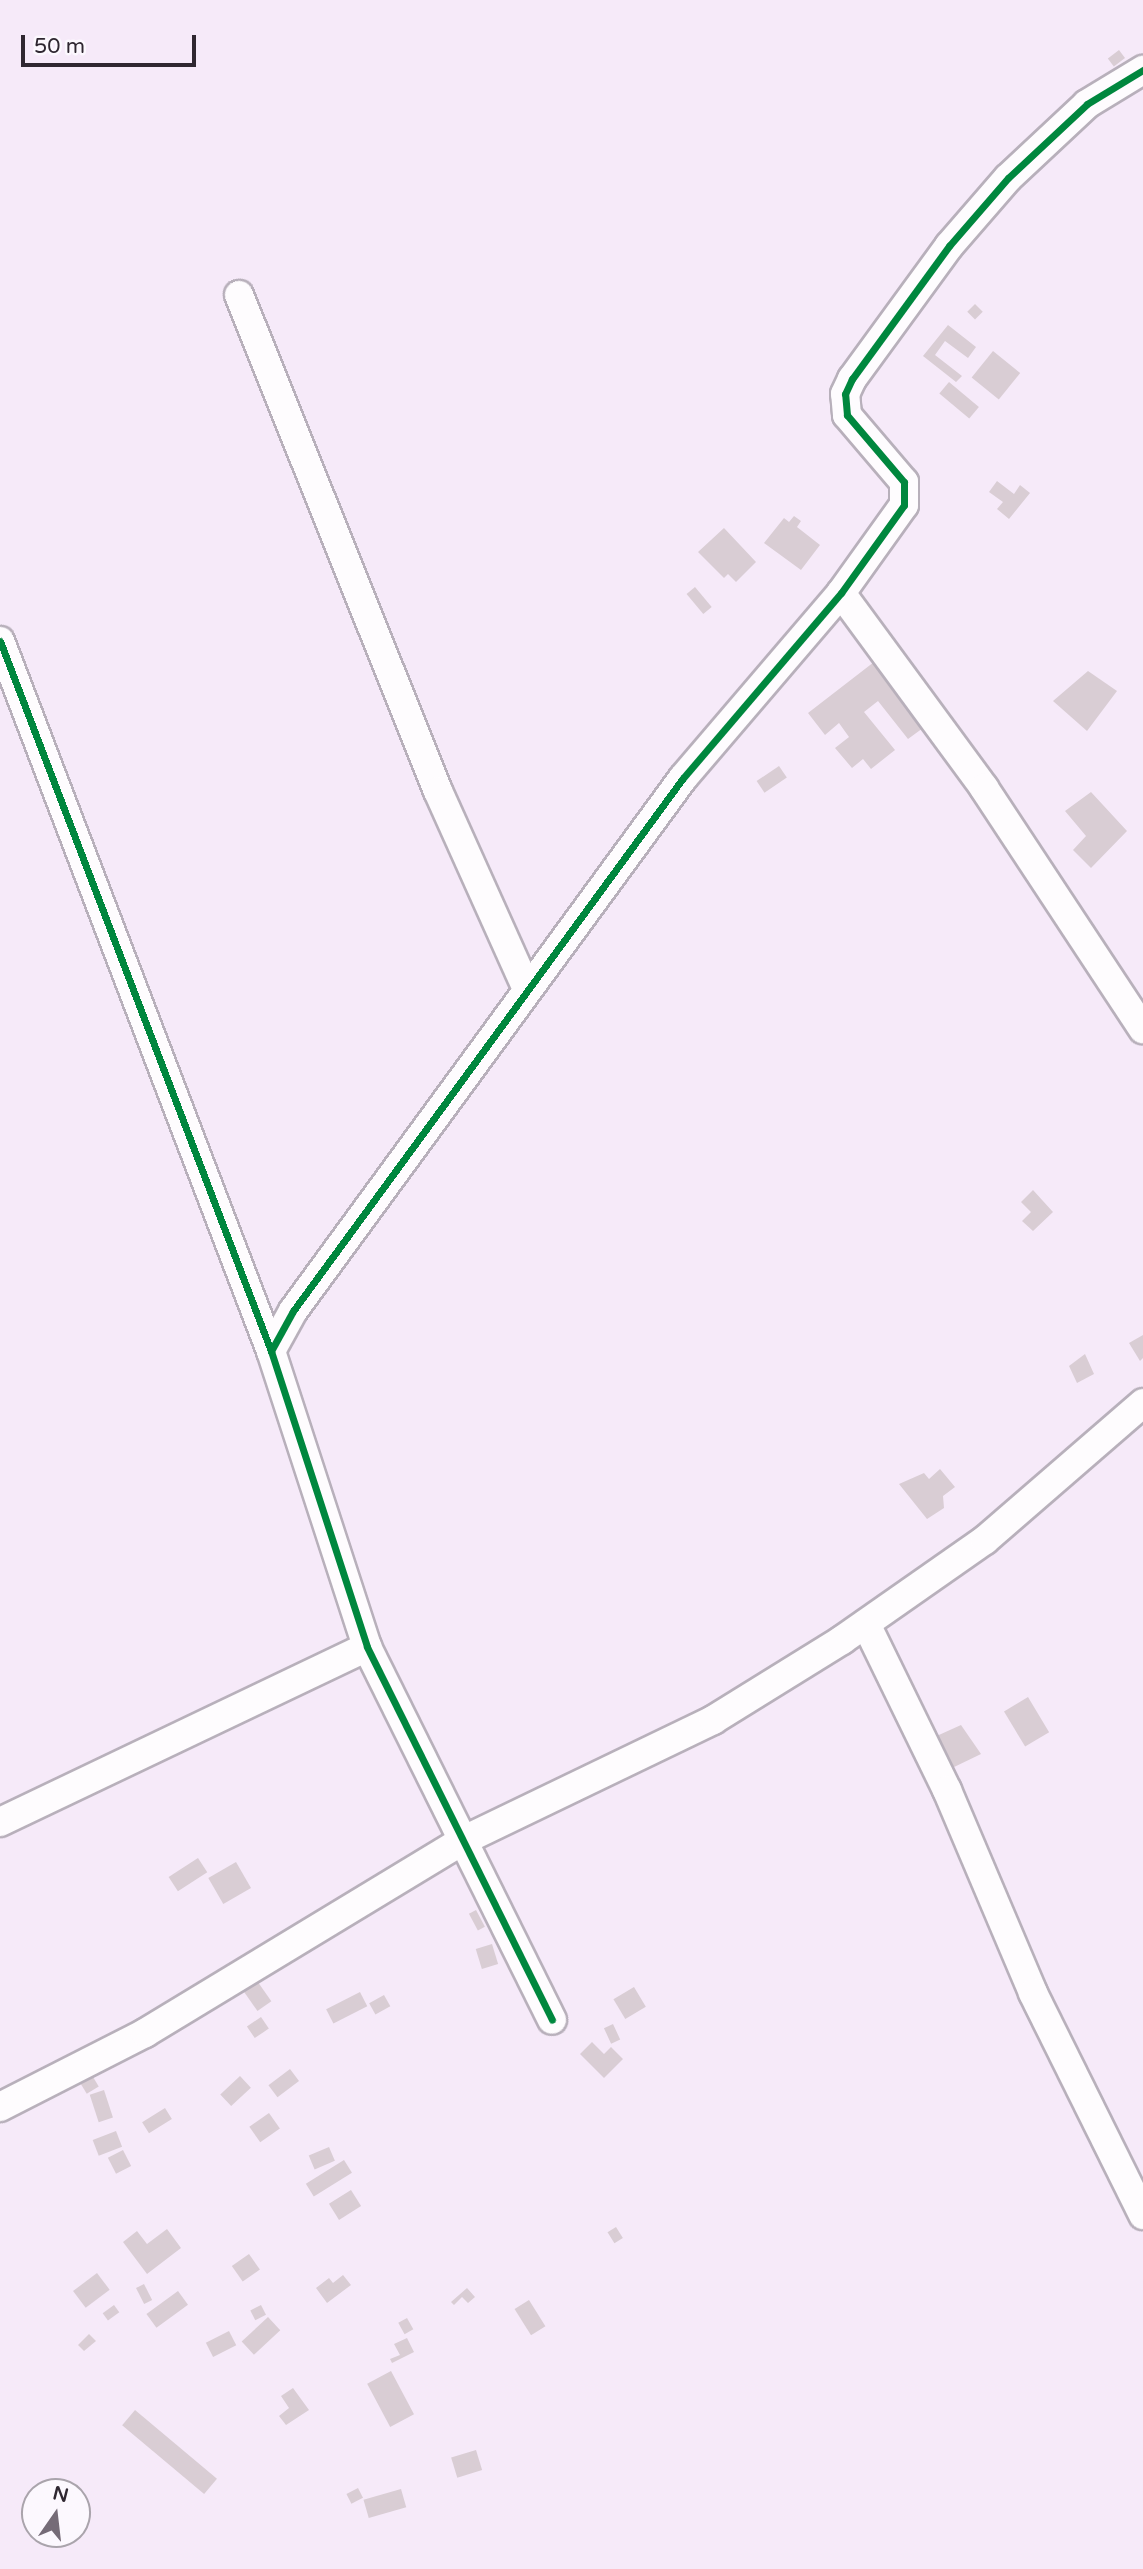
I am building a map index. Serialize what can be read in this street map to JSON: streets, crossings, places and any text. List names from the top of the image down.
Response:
{
  "scale_bar": "50 m",
  "north": "top"
}
